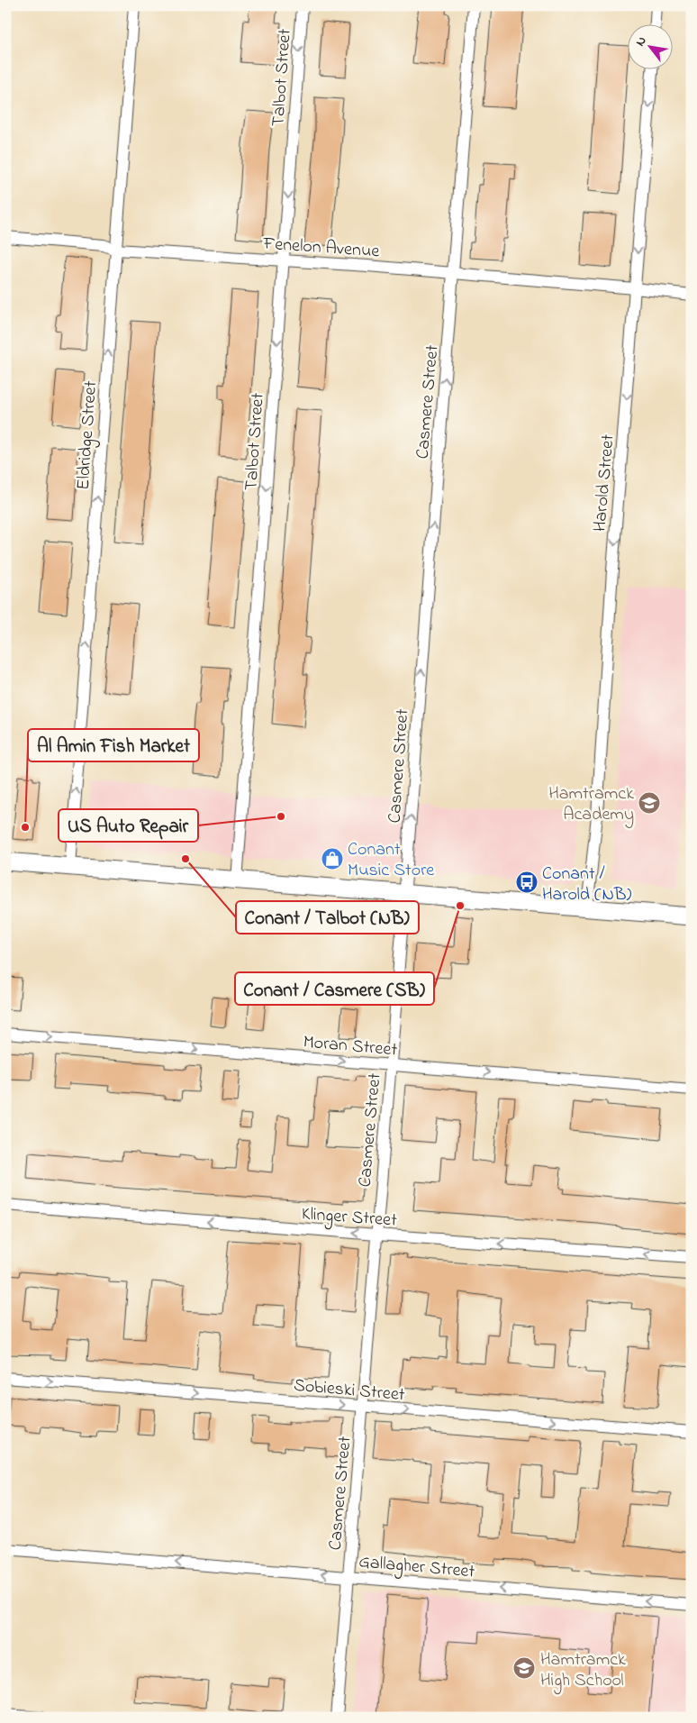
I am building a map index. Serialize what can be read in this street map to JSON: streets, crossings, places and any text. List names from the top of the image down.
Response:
{
  "streets": {
    "street": [
      "Talbot Street",
      "Fenelon Avenue",
      "Casmere Street",
      "Eldridge Street",
      "Harold Street",
      "Moran Street",
      "Klinger Street",
      "Sobieski Street",
      "Gallagher Street"
    ]
  },
  "crossings": [
    ["Talbot Street", "Fenelon Avenue"],
    ["Fenelon Avenue", "Casmere Street"],
    ["Fenelon Avenue", "Eldridge Street"],
    ["Fenelon Avenue", "Harold Street"],
    ["Casmere Street", "Moran Street"],
    ["Casmere Street", "Klinger Street"],
    ["Casmere Street", "Sobieski Street"],
    ["Casmere Street", "Gallagher Street"]
  ],
  "one_way": [
    "Talbot Street",
    "Casmere Street",
    "Eldridge Street",
    "Harold Street",
    "Moran Street",
    "Klinger Street",
    "Sobieski Street",
    "Gallagher Street"
  ],
  "places": {
    "school or university": ["Hamtramck Academy", "Hamtramck High School"],
    "other": [
      "US Auto Repair",
      "Al Amin Fish Market",
      "Conant / Talbot (NB)",
      "Conant / Casmere (SB)"
    ],
    "shop": ["Conant Music Store"],
    "bus stop": ["Conant / Harold (NB)"]
  },
  "north": "top left"
}
